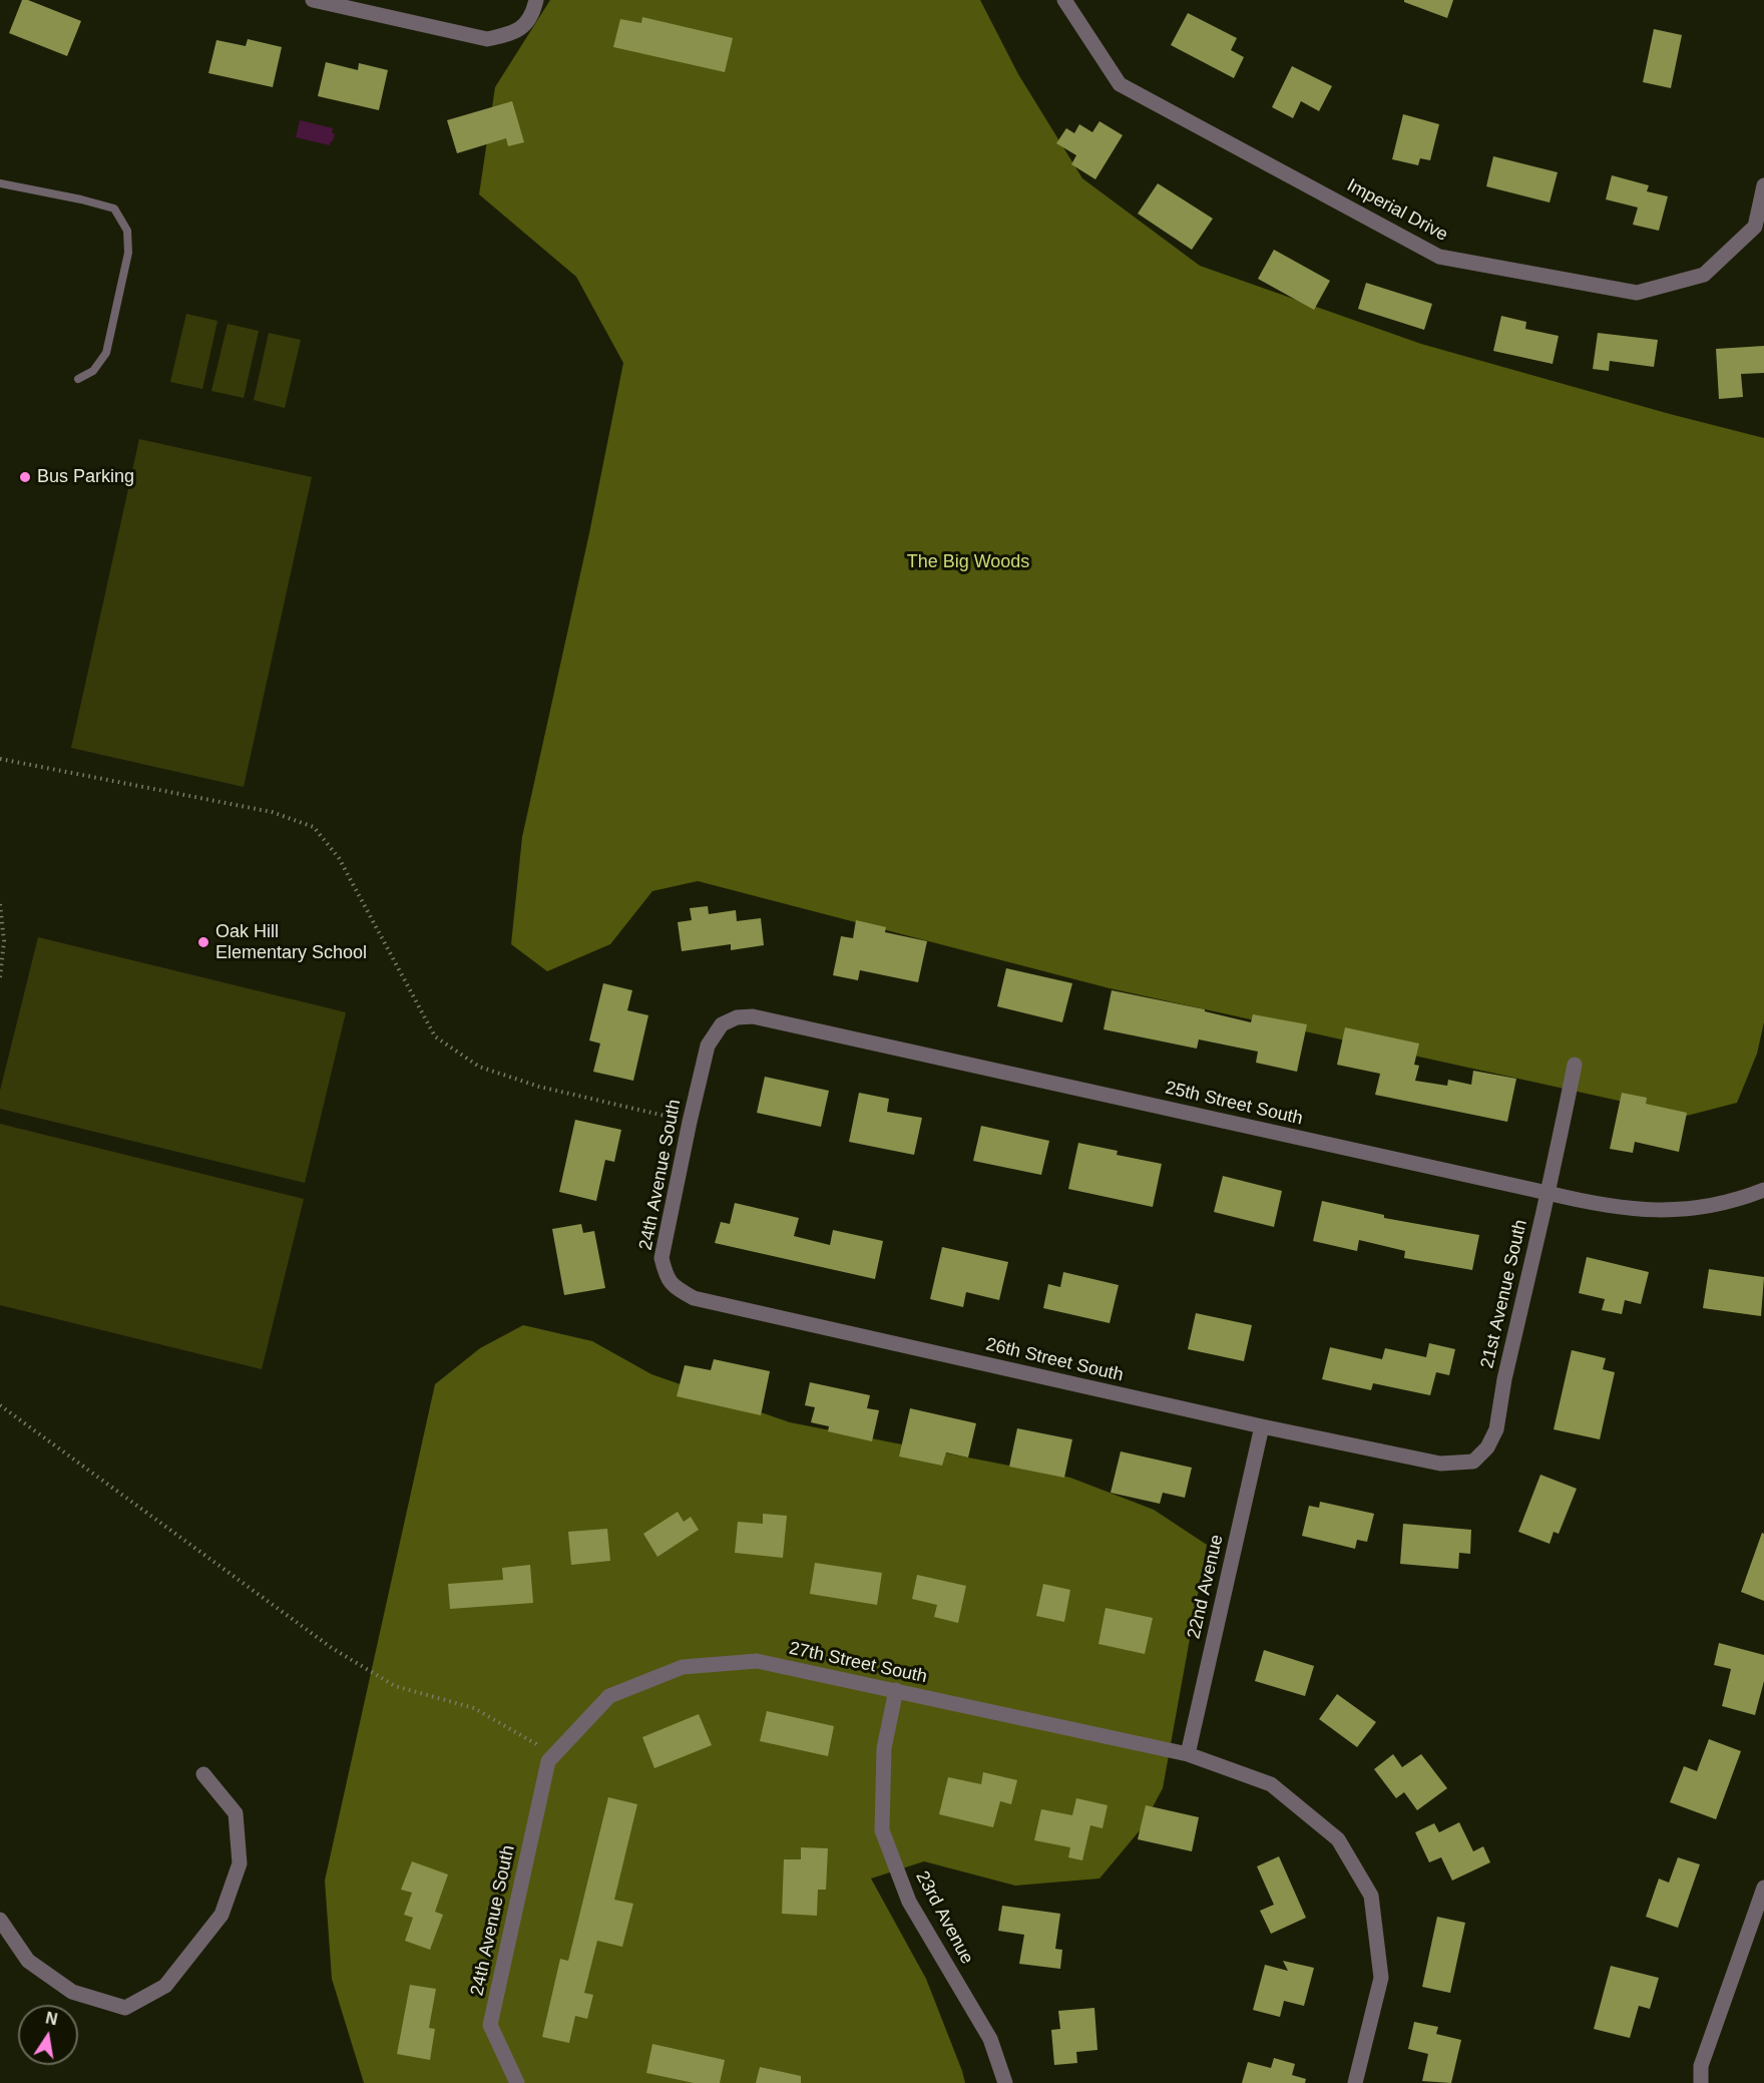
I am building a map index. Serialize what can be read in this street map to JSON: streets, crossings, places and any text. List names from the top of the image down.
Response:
{
  "streets": {
    "street": [
      "Imperial Drive",
      "25th Street South",
      "24th Avenue South",
      "21st Avenue South",
      "26th Street South",
      "22nd Avenue",
      "27th Street South",
      "23rd Avenue"
    ]
  },
  "crossings": [
    ["25th Street South", "24th Avenue South"],
    ["25th Street South", "21st Avenue South"],
    ["24th Avenue South", "26th Street South"],
    ["24th Avenue South", "27th Street South"],
    ["21st Avenue South", "26th Street South"],
    ["26th Street South", "22nd Avenue"],
    ["22nd Avenue", "27th Street South"],
    ["27th Street South", "23rd Avenue"]
  ],
  "parks": ["The Big Woods"],
  "places": ["Bus Parking", "Oak Hill Elementary School"],
  "north": "top"
}
